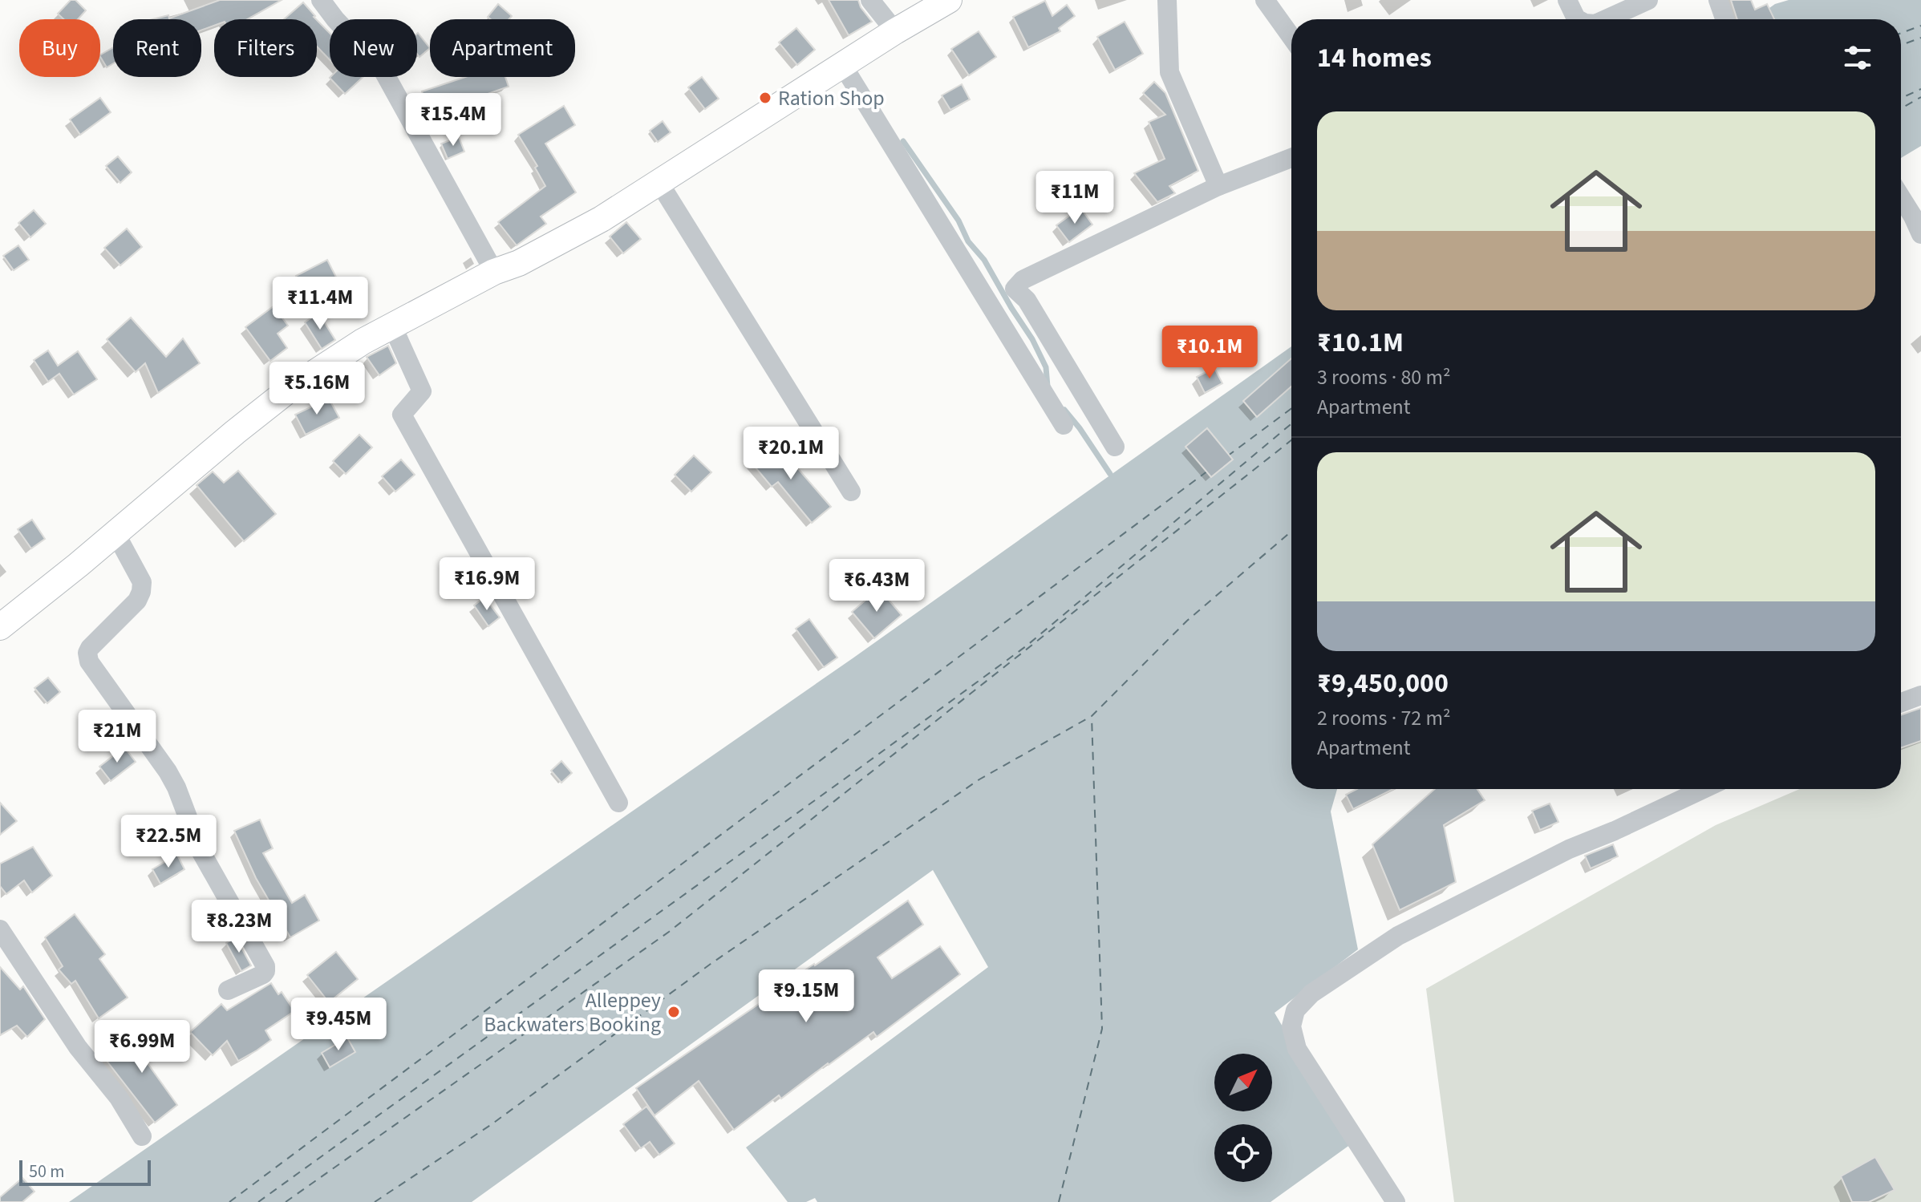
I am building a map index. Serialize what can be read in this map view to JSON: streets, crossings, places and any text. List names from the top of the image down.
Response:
{
  "places": ["Ration Shop", "Alleppey Backwaters Booking"],
  "scale_bar": "50 m",
  "north": "top right",
  "page": {
    "chip": [
      "Buy",
      "Rent",
      "Filters",
      "New",
      "Apartment"
    ],
    "heading": "14 homes",
    "price": [
      "₹15.4M",
      "₹11M",
      "₹11.4M",
      "₹10.1M",
      "₹5.16M",
      "₹20.1M",
      "₹16.9M",
      "₹6.43M",
      "₹21M",
      "₹22.5M",
      "₹8.23M",
      "₹9.15M",
      "₹9.45M",
      "₹6.99M"
    ],
    "list": [
      {
        "name": "₹10.1M",
        "note": "3 rooms · 80 m² · Apartment"
      },
      {
        "name": "₹9,450,000",
        "note": "2 rooms · 72 m² · Apartment"
      }
    ],
    "scale": "50 m"
  }
}
